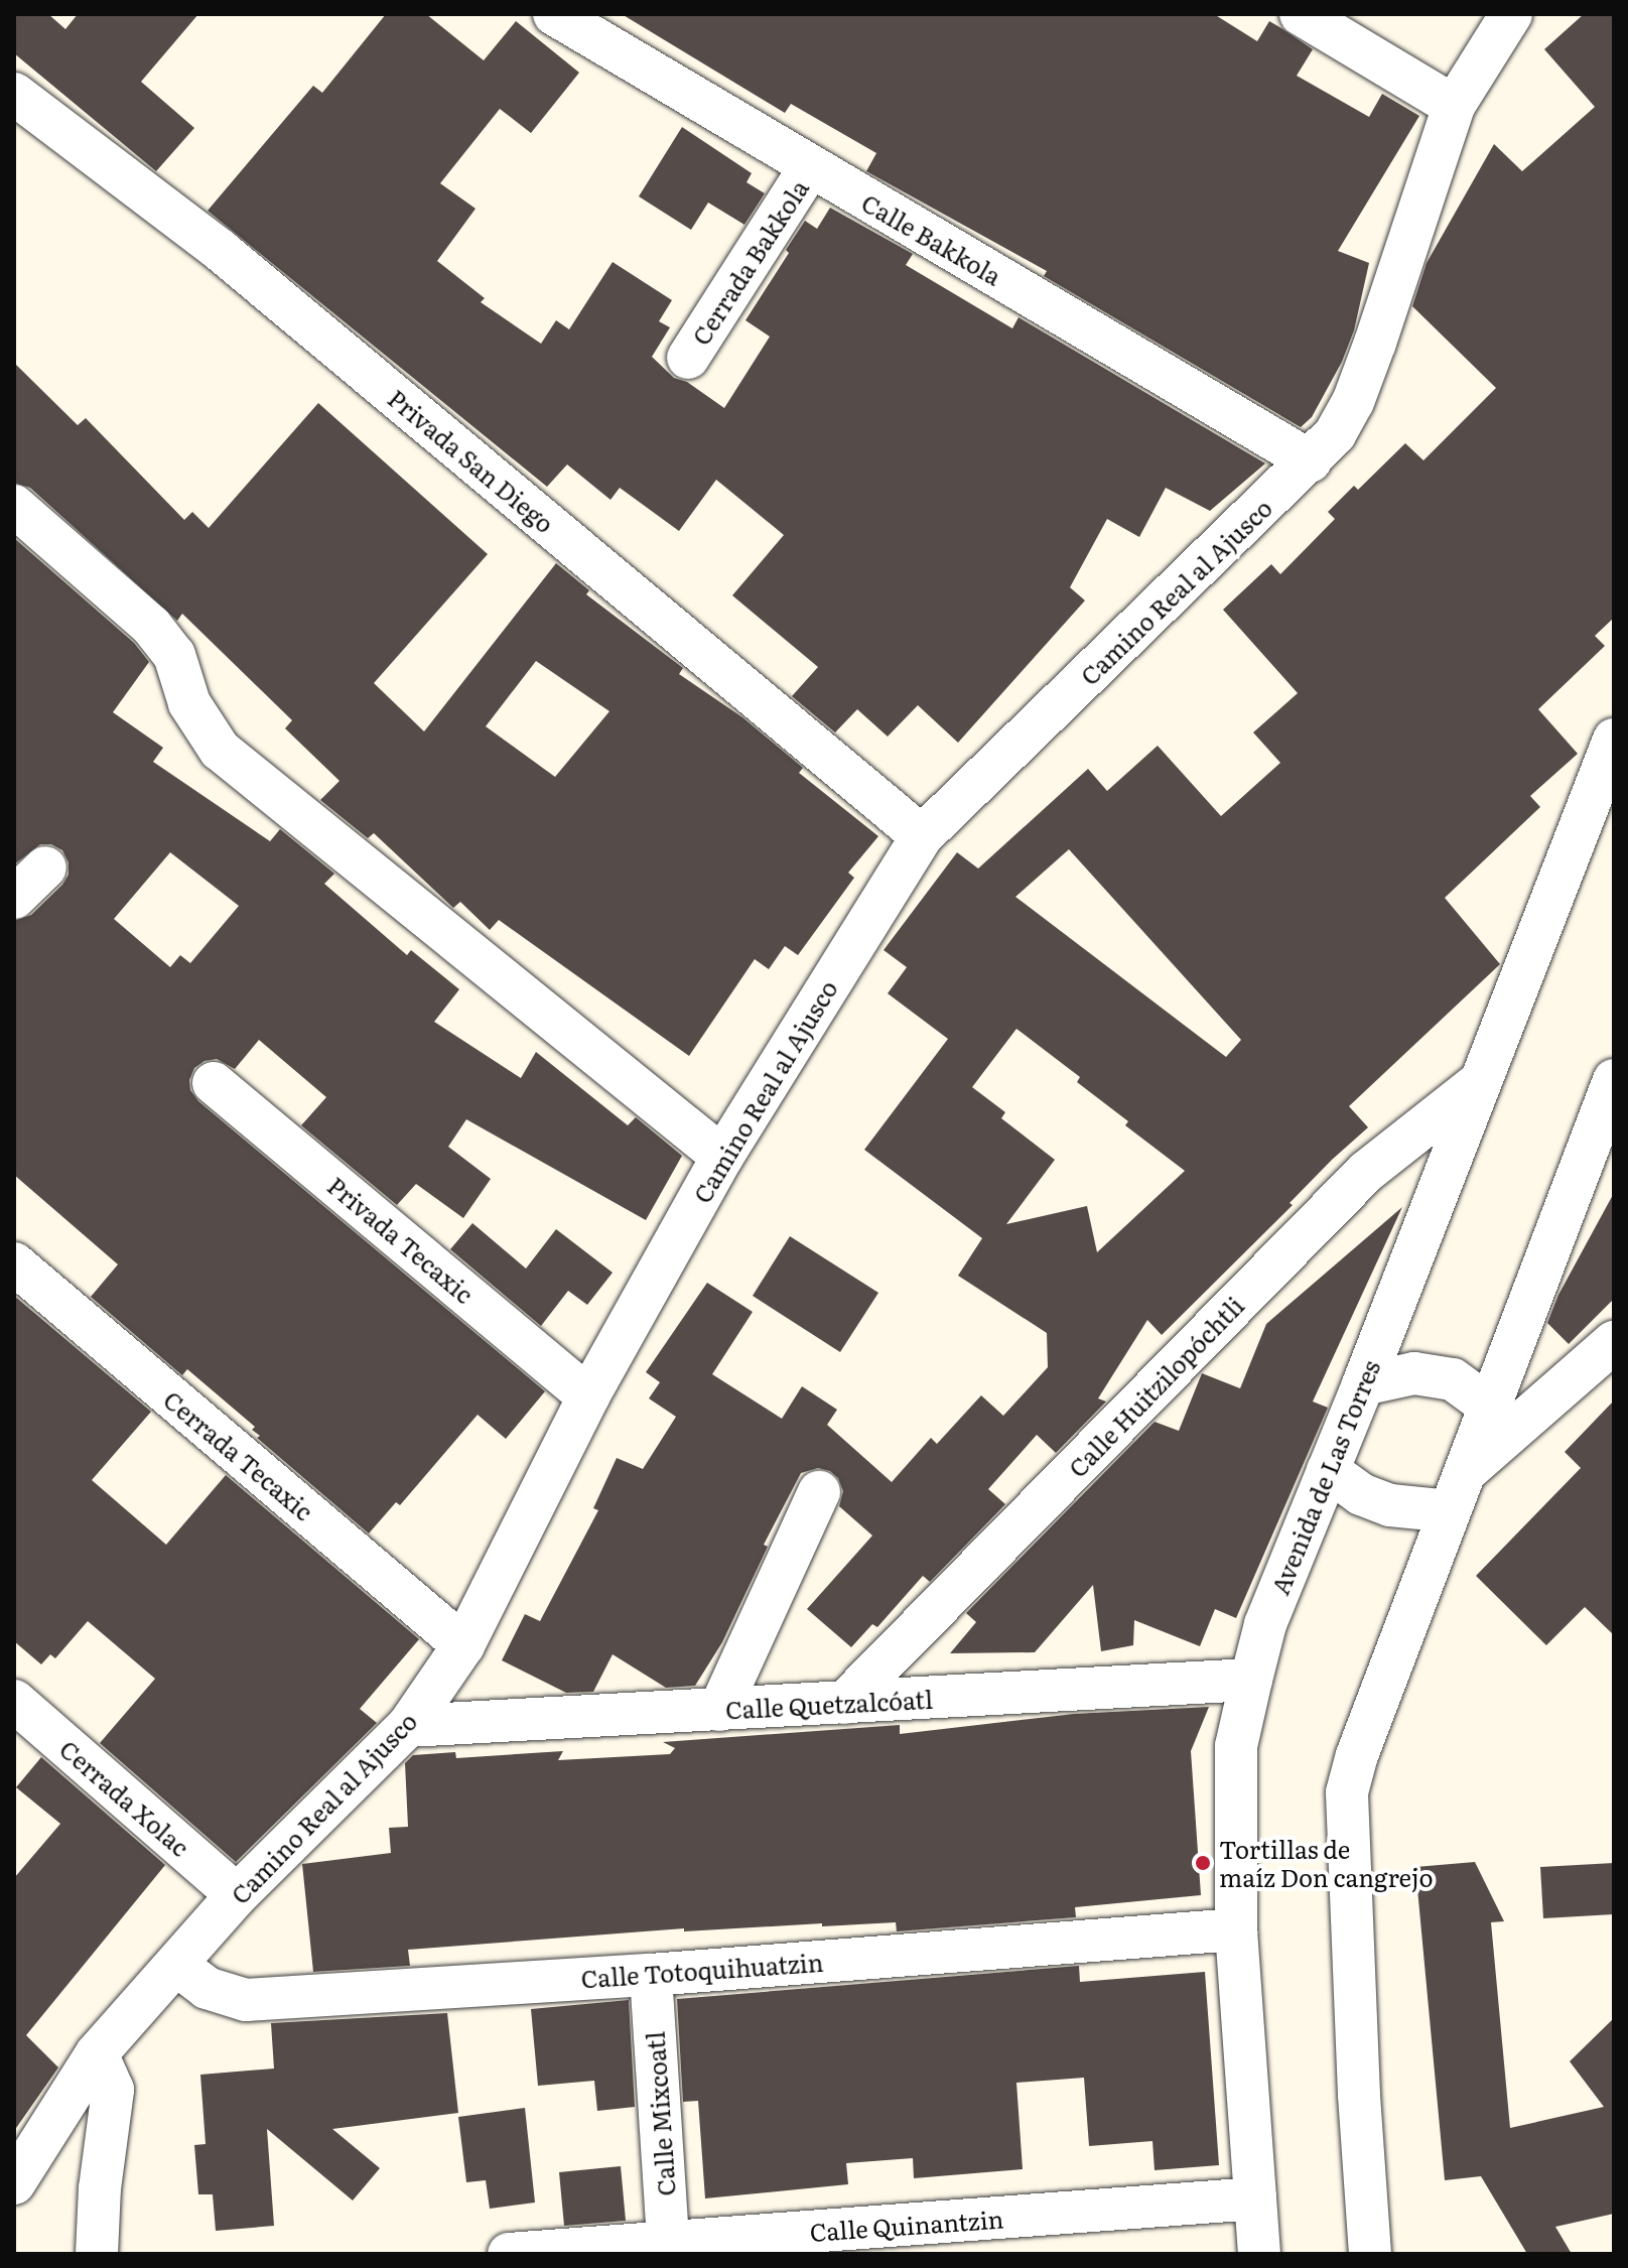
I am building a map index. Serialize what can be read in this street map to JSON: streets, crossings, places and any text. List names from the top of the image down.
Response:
{
  "streets": {
    "street": [
      "Calle Bakkola",
      "Cerrada Bakkola",
      "Privada San Diego",
      "Camino Real al Ajusco",
      "Privada Tecaxic",
      "Calle Huitzilopóchtli",
      "Cerrada Tecaxic",
      "Avenida de Las Torres",
      "Calle Quetzalcóatl",
      "Cerrada Xolac",
      "Calle Totoquihuatzin",
      "Calle Mixcoatl",
      "Calle Quinantzin"
    ]
  },
  "crossings": [
    ["Calle Bakkola", "Cerrada Bakkola"],
    ["Calle Bakkola", "Camino Real al Ajusco"],
    ["Privada San Diego", "Camino Real al Ajusco"],
    ["Camino Real al Ajusco", "Privada Tecaxic"],
    ["Camino Real al Ajusco", "Cerrada Tecaxic"],
    ["Camino Real al Ajusco", "Calle Quetzalcóatl"],
    ["Camino Real al Ajusco", "Cerrada Xolac"],
    ["Camino Real al Ajusco", "Calle Totoquihuatzin"],
    ["Calle Huitzilopóchtli", "Avenida de Las Torres"],
    ["Calle Huitzilopóchtli", "Calle Quetzalcóatl"],
    ["Avenida de Las Torres", "Calle Quetzalcóatl"],
    ["Avenida de Las Torres", "Calle Totoquihuatzin"],
    ["Avenida de Las Torres", "Calle Quinantzin"],
    ["Calle Totoquihuatzin", "Calle Mixcoatl"],
    ["Calle Mixcoatl", "Calle Quinantzin"]
  ],
  "places": ["Tortillas de maíz Don cangrejo"]
}
